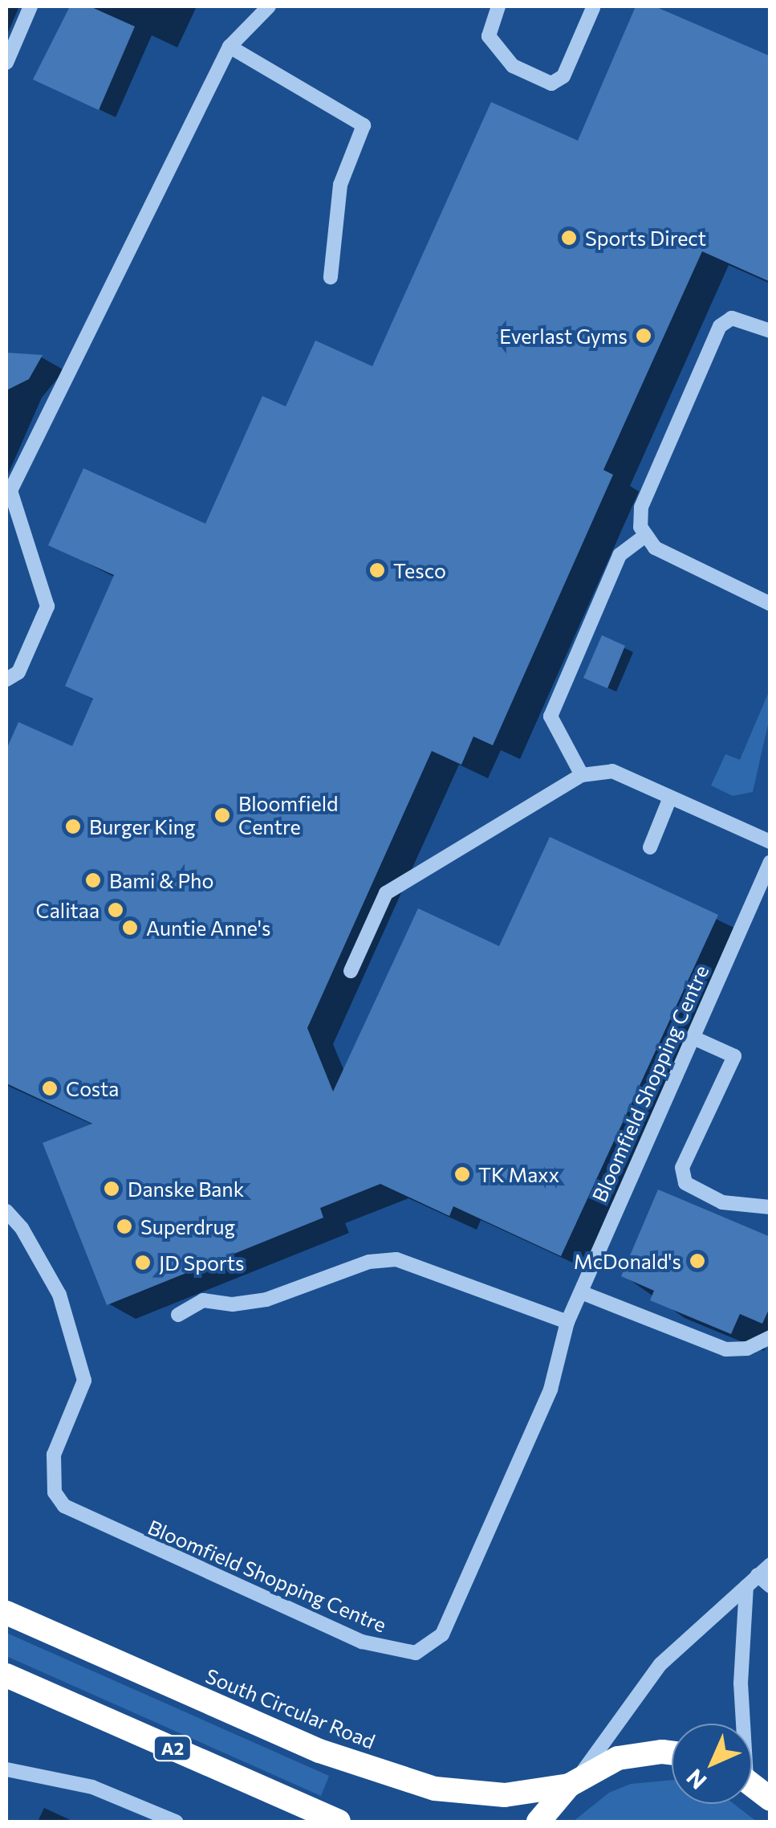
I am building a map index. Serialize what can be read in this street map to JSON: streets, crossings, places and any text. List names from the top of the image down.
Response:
{
  "streets": {
    "highway": ["South Circular Road", "A2"],
    "street": ["Bloomfield Shopping Centre"]
  },
  "places": [
    "Sports Direct",
    "Everlast Gyms",
    "Tesco",
    "Bloomfield Centre",
    "Burger King",
    "Bami & Pho",
    "Calitaa",
    "Auntie Anne's",
    "Costa",
    "TK Maxx",
    "Danske Bank",
    "Superdrug",
    "McDonald's",
    "JD Sports"
  ],
  "north": "bottom left"
}
